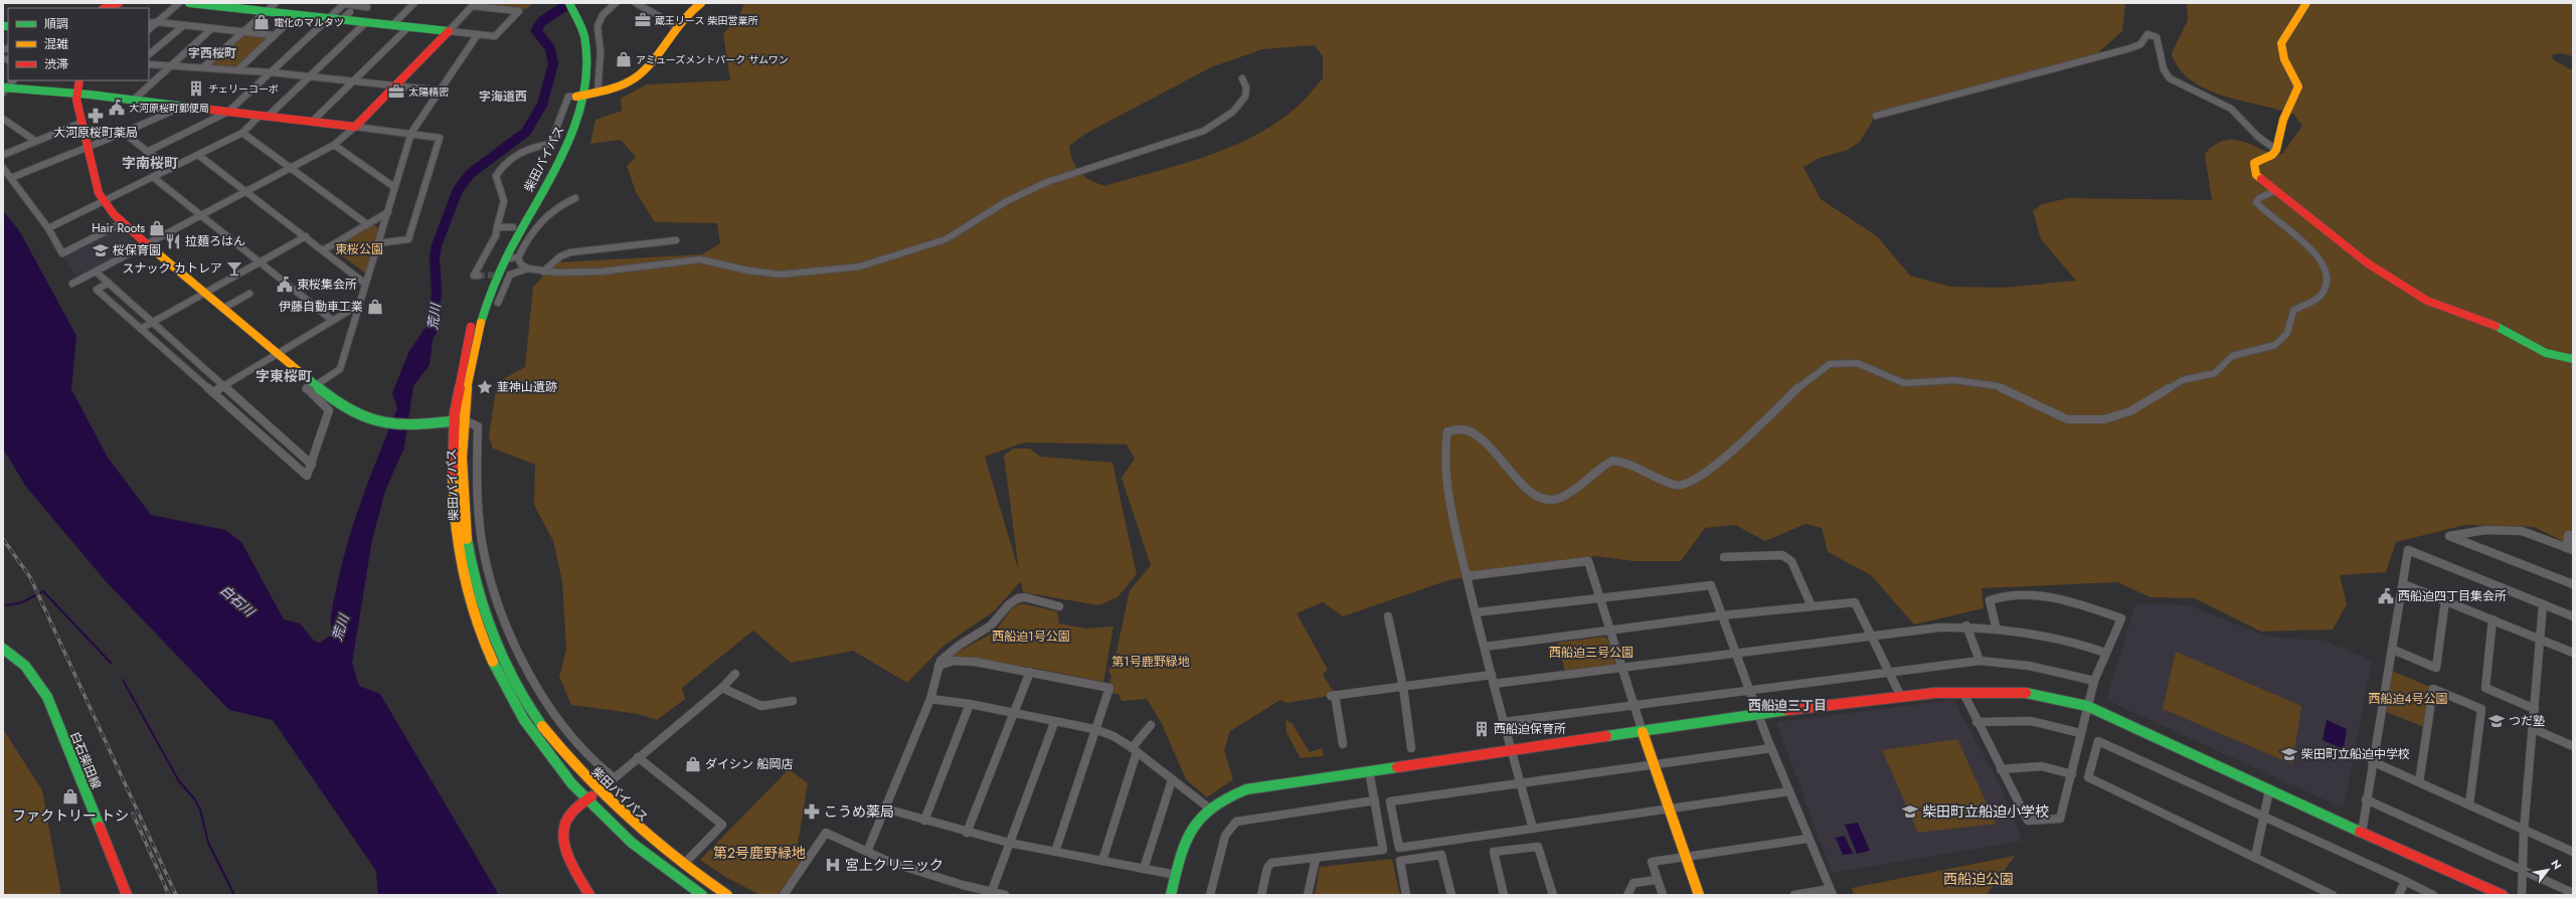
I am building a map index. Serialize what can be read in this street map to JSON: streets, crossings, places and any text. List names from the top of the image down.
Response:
{
  "streets": {
    "main road": ["柴田バイパス", "白石柴田線"]
  },
  "districts": [
    "字西桜町",
    "字海道西",
    "字南桜町",
    "字東桜町",
    "西船迫三丁目"
  ],
  "water": ["荒川", "白石川"],
  "parks": [
    "東桜公園",
    "西船迫1号公園",
    "西船迫三号公園",
    "第1号鹿野緑地",
    "西船迫4号公園",
    "第2号鹿野緑地",
    "西船迫公園"
  ],
  "places": {
    "office": ["蔵王リース 柴田営業所", "太陽精密"],
    "shop": [
      "電化のマルタツ",
      "アミューズメントパーク サムワン",
      "Hair Roots",
      "伊藤自動車工業",
      "ダイシン 船岡店",
      "ファクトリー トシ"
    ],
    "building": ["チェリーコーポ", "西船迫保育所"],
    "public building": ["大河原桜町郵便局", "東桜集会所", "西船迫四丁目集会所"],
    "pharmacy": ["大河原桜町薬局", "こうめ薬局"],
    "restaurant": ["拉麺ろはん"],
    "school or university": [
      "桜保育園",
      "つだ塾",
      "柴田町立船迫中学校",
      "柴田町立船迫小学校"
    ],
    "bar": ["スナック カトレア"],
    "place": ["韮神山遺跡"],
    "hospital": ["宮上クリニック"]
  },
  "legend": ["順調", "混雑", "渋滞"],
  "north": "top right"
}
